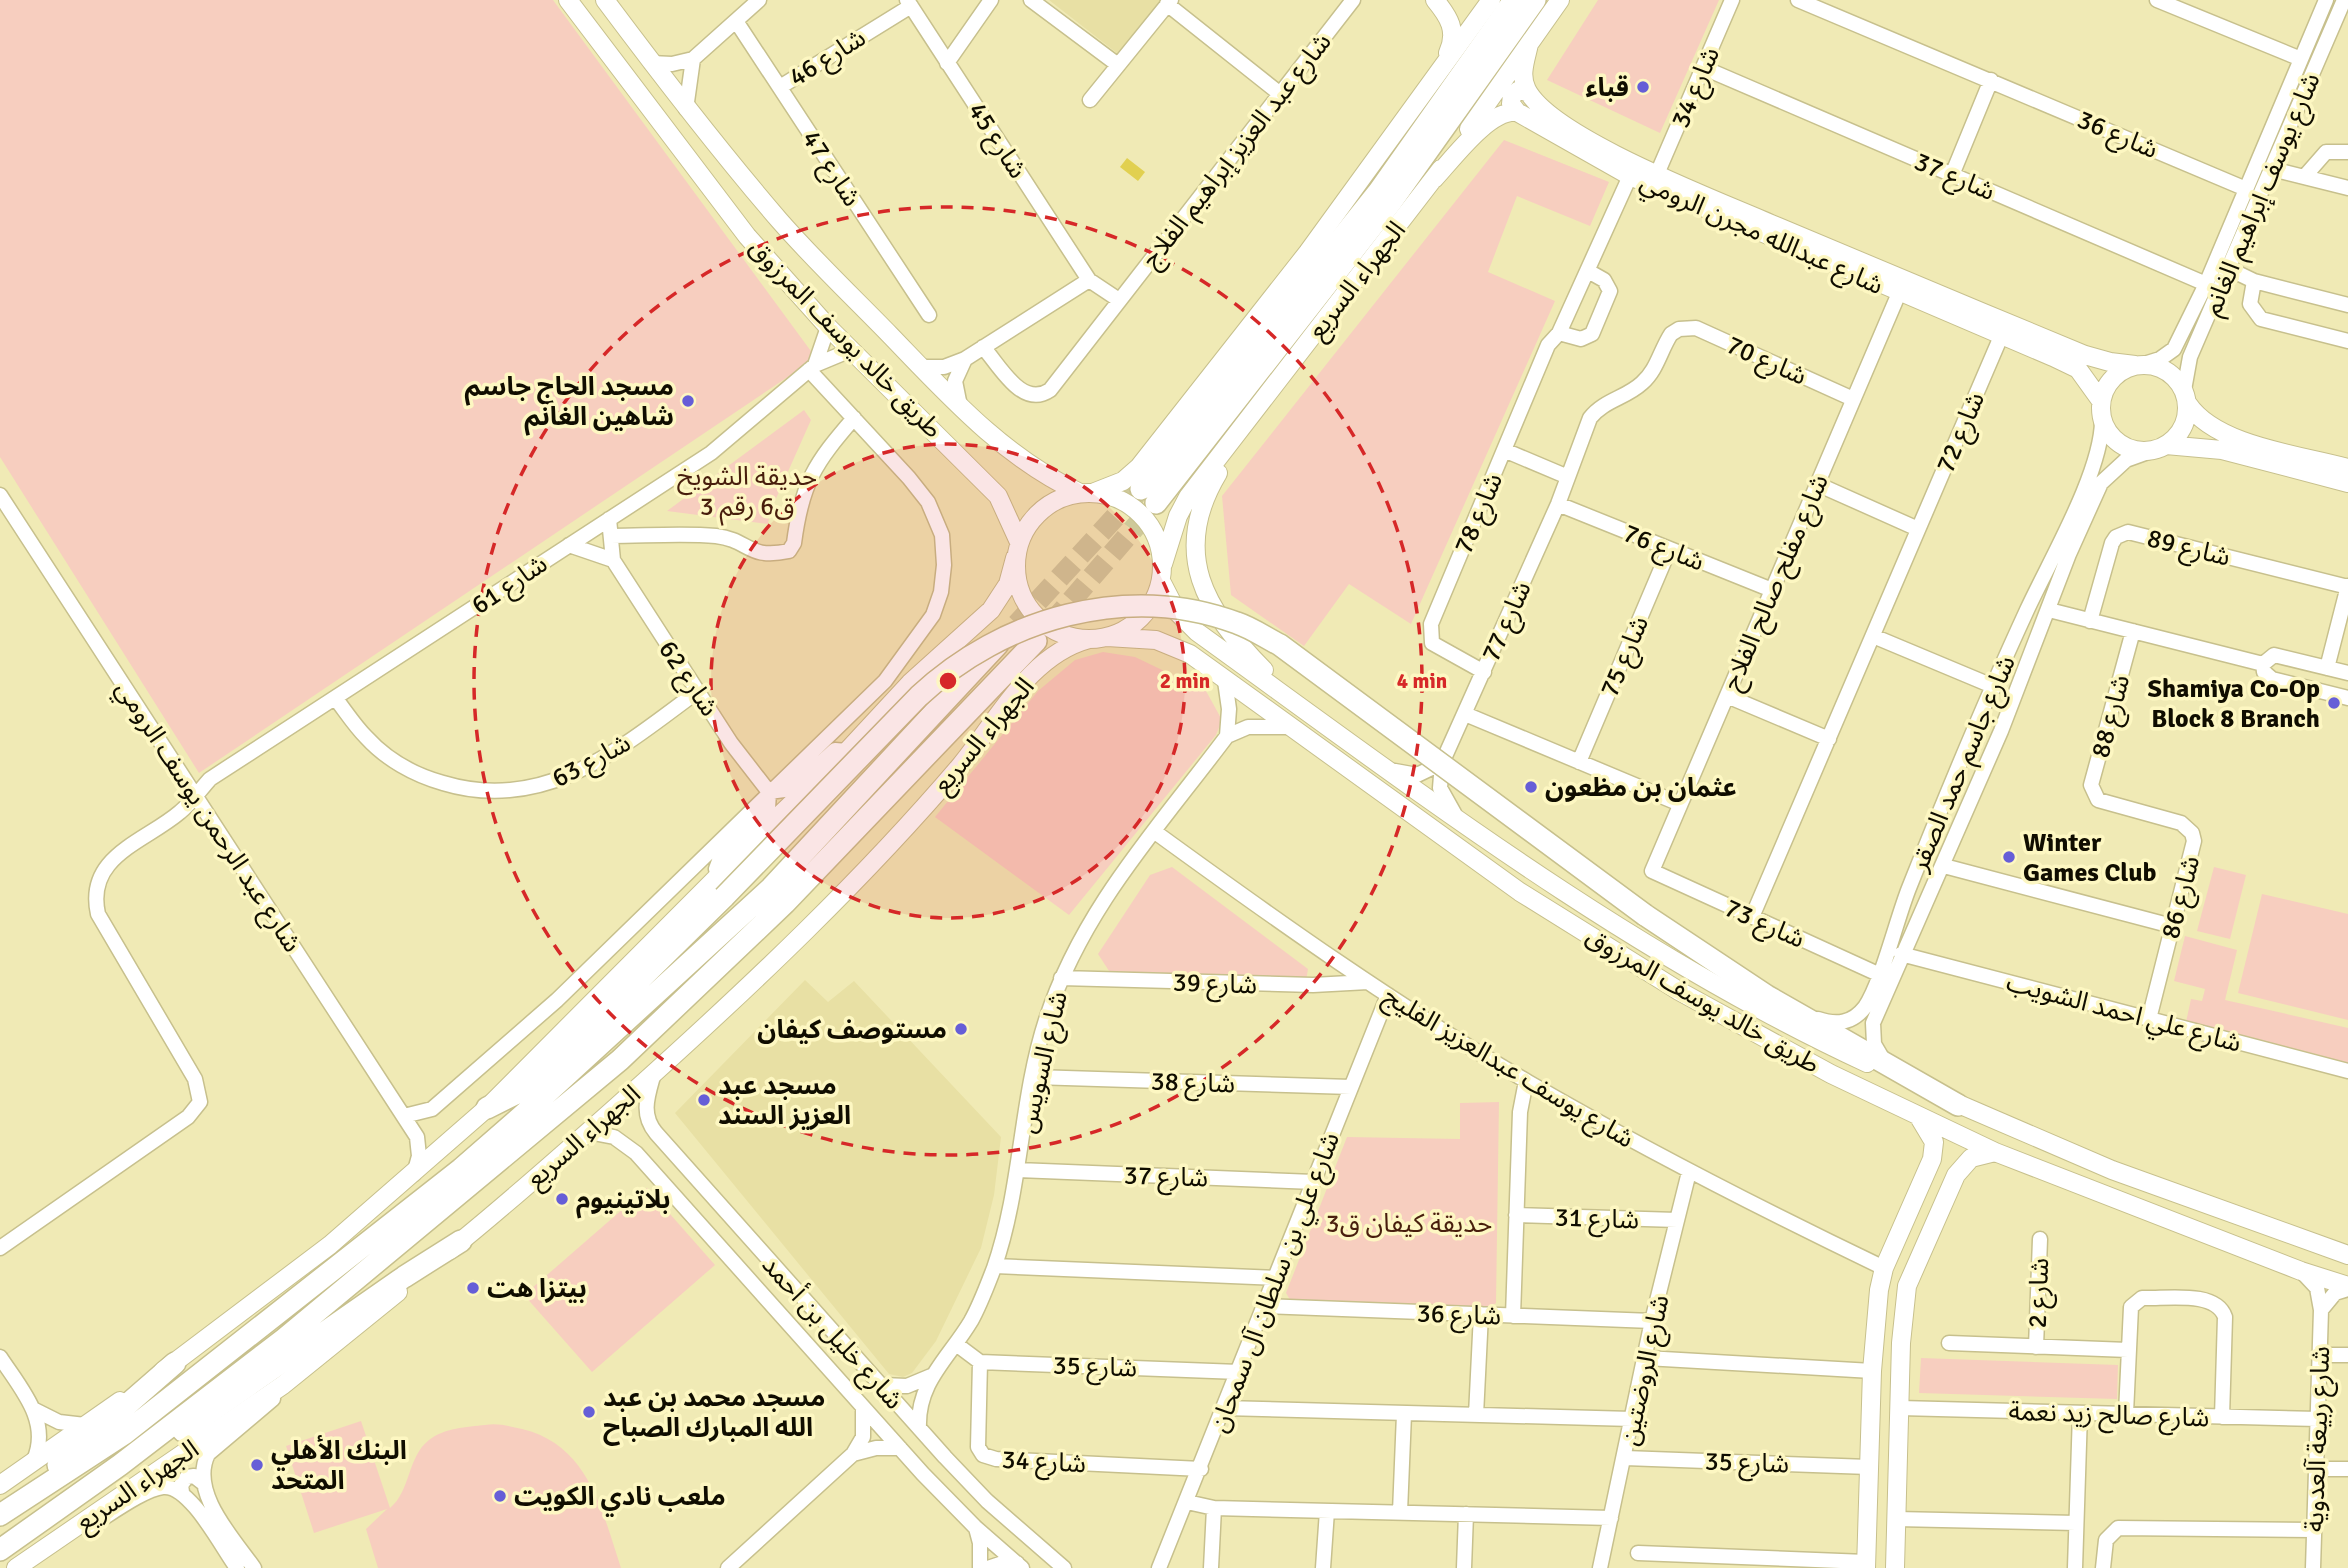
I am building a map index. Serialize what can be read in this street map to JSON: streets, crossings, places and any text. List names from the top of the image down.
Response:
{
  "streets": {
    "highway": ["الجهراء السريع"],
    "main road": ["شارع عبدالله مجرن الرومي", "طريق خالد يوسف المرزوق"],
    "street": [
      "شارع 46",
      "شارع 34",
      "شارع 36",
      "شارع 45",
      "شارع عبد العزيز إبراهيم الفلاج",
      "شارع 47",
      "شارع 37",
      "شارع يوسف إبراهيم الغانم",
      "شارع 70",
      "شارع 72",
      "شارع 78",
      "شارع 76",
      "شارع 89",
      "شارع مفلح صالح الفلاح",
      "شارع 61",
      "شارع 77",
      "شارع 75",
      "شارع 62",
      "شارع 88",
      "شارع 63",
      "شارع جاسم حمد الصقر",
      "شارع عبد الرحمن يوسف الرومي",
      "شارع 86",
      "شارع 73",
      "39 شارع",
      "شارع علي احمد الشويب",
      "شارع السويس",
      "شارع يوسف عبدالعزيز الفليج",
      "شارع 38",
      "شارع 31",
      "شارع علي بن سلطان آل سمحان",
      "شارع 2",
      "شارع خليل بن أحمد",
      "شارع 35",
      "شارع الروضتين",
      "شارع صالح زيد نعمة",
      "شارع ربيعة آلعدوية"
    ]
  },
  "crossings": [
    ["شارع 46", "شارع 45"],
    ["شارع 46", "شارع 47"],
    ["شارع 34", "شارع 37"],
    ["شارع 34", "شارع عبدالله مجرن الرومي"],
    ["شارع 34", "شارع علي بن سلطان آل سمحان"],
    ["شارع 34", "شارع 35"],
    ["شارع 36", "شارع يوسف إبراهيم الغانم"],
    ["شارع 36", "شارع 31"],
    ["شارع 36", "شارع علي بن سلطان آل سمحان"],
    ["شارع 36", "شارع الروضتين"],
    ["شارع 37", "شارع يوسف إبراهيم الغانم"],
    ["شارع 37", "شارع السويس"],
    ["شارع 37", "شارع علي بن سلطان آل سمحان"],
    ["شارع يوسف إبراهيم الغانم", "شارع عبدالله مجرن الرومي"],
    ["شارع يوسف إبراهيم الغانم", "شارع جاسم حمد الصقر"],
    ["شارع عبدالله مجرن الرومي", "شارع 72"],
    ["شارع عبدالله مجرن الرومي", "شارع 78"],
    ["شارع عبدالله مجرن الرومي", "شارع مفلح صالح الفلاح"],
    ["شارع عبدالله مجرن الرومي", "شارع جاسم حمد الصقر"],
    ["الجهراء السريع", "طريق خالد يوسف المرزوق"],
    ["الجهراء السريع", "شارع خليل بن أحمد"],
    ["طريق خالد يوسف المرزوق", "شارع 61"],
    ["طريق خالد يوسف المرزوق", "شارع 77"],
    ["طريق خالد يوسف المرزوق", "شارع 62"],
    ["طريق خالد يوسف المرزوق", "شارع ربيعة آلعدوية"],
    ["شارع 70", "شارع مفلح صالح الفلاح"],
    ["شارع 70", "شارع 77"],
    ["شارع 72", "شارع 73"],
    ["شارع 78", "شارع 77"],
    ["شارع 76", "شارع مفلح صالح الفلاح"],
    ["شارع 76", "شارع 77"],
    ["شارع 76", "شارع 75"],
    ["شارع مفلح صالح الفلاح", "شارع 73"],
    ["شارع 61", "شارع 62"],
    ["شارع 61", "شارع 63"],
    ["شارع 61", "شارع عبد الرحمن يوسف الرومي"],
    ["شارع 62", "شارع 63"],
    ["شارع 88", "شارع 86"],
    ["شارع جاسم حمد الصقر", "شارع 73"],
    ["شارع جاسم حمد الصقر", "شارع علي احمد الشويب"],
    ["شارع 86", "شارع علي احمد الشويب"],
    ["39 شارع", "شارع السويس"],
    ["39 شارع", "شارع يوسف عبدالعزيز الفليج"],
    ["شارع السويس", "شارع يوسف عبدالعزيز الفليج"],
    ["شارع السويس", "شارع 38"],
    ["شارع السويس", "شارع خليل بن أحمد"],
    ["شارع يوسف عبدالعزيز الفليج", "شارع 31"],
    ["شارع يوسف عبدالعزيز الفليج", "شارع علي بن سلطان آل سمحان"],
    ["شارع يوسف عبدالعزيز الفليج", "شارع الروضتين"],
    ["شارع 38", "شارع علي بن سلطان آل سمحان"],
    ["شارع 31", "شارع الروضتين"],
    ["شارع علي بن سلطان آل سمحان", "شارع 35"],
    ["شارع 35", "شارع الروضتين"],
    ["شارع صالح زيد نعمة", "شارع ربيعة آلعدوية"]
  ],
  "parks": ["حديقة الشويخ ق6 رقم 3", "حديقة كيفان ق3"],
  "places": [
    "قباء",
    "مسجد الحاج جاسم شاهين الغانم",
    "Shamiya Co-Op Block 8 Branch",
    "عثمان بن مظعون",
    "Winter Games Club",
    "مستوصف كيفان",
    "مسجد عبد العزيز السند",
    "بلاتينيوم",
    "بيتزا هت",
    "مسجد محمد بن عبد الله المبارك الصباح",
    "البنك الأهلي المتحد",
    "ملعب نادي الكويت"
  ],
  "rings": ["2 min", "4 min"]
}
